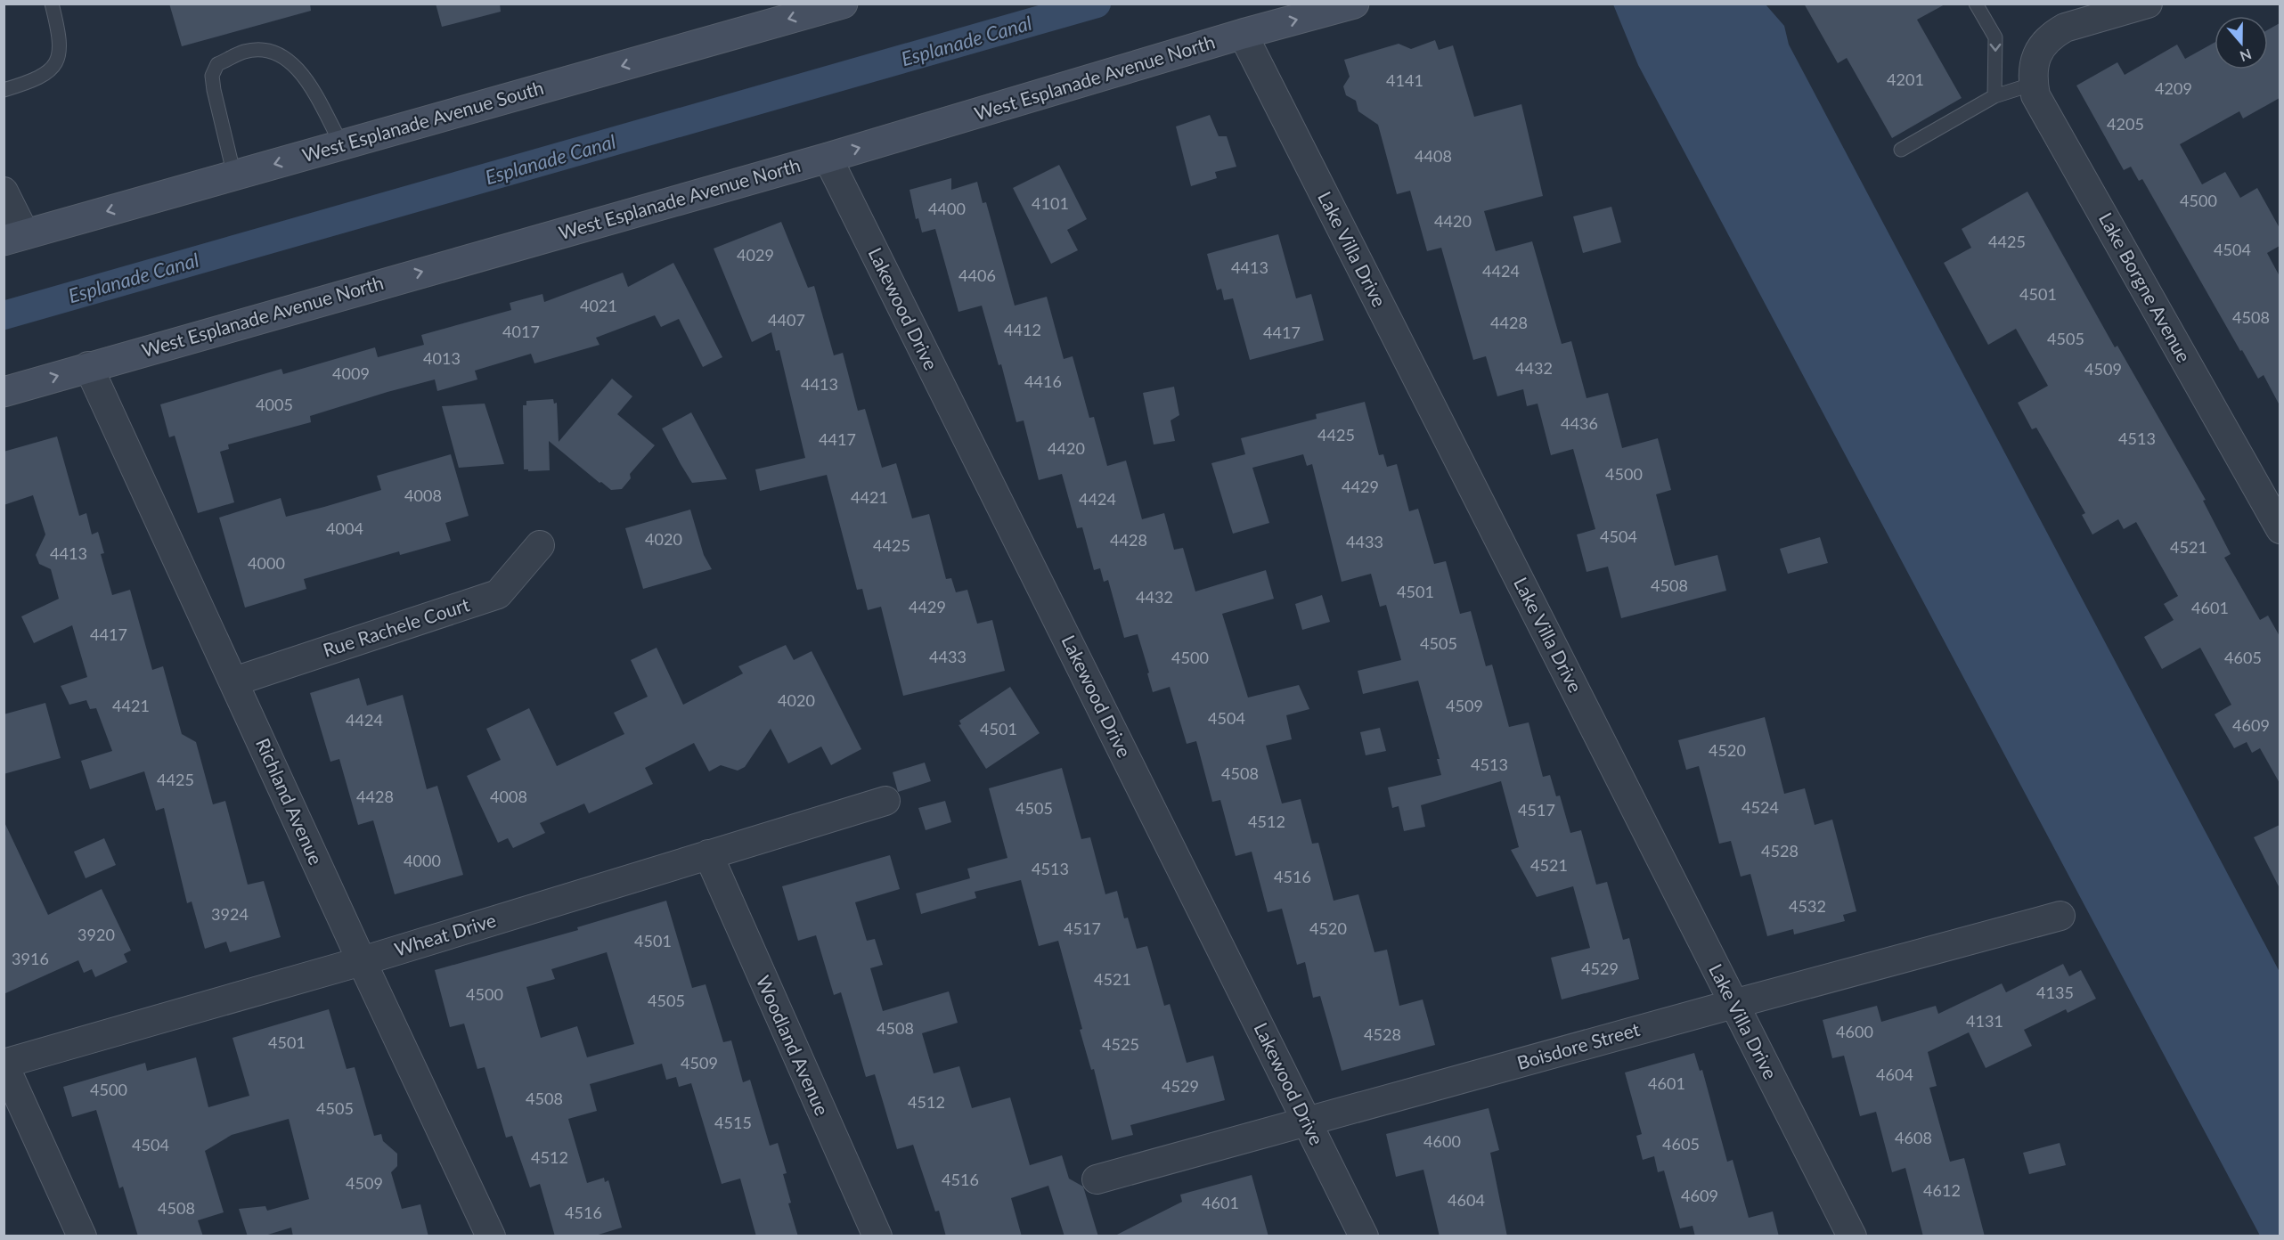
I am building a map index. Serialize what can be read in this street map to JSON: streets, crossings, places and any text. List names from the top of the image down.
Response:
{
  "streets": {
    "main road": ["West Esplanade Avenue North", "West Esplanade Avenue South"],
    "street": [
      "Lake Villa Drive",
      "Lake Borgne Avenue",
      "Lakewood Drive",
      "Rue Rachele Court",
      "Richland Avenue",
      "Wheat Drive",
      "Woodland Avenue",
      "Boisdore Street"
    ]
  },
  "crossings": [
    ["West Esplanade Avenue North", "Lake Villa Drive"],
    ["West Esplanade Avenue North", "Lakewood Drive"],
    ["West Esplanade Avenue North", "Richland Avenue"],
    ["Lake Villa Drive", "Boisdore Street"],
    ["Lakewood Drive", "Boisdore Street"],
    ["Rue Rachele Court", "Richland Avenue"],
    ["Richland Avenue", "Wheat Drive"],
    ["Wheat Drive", "Woodland Avenue"]
  ],
  "one_way": ["West Esplanade Avenue North", "West Esplanade Avenue South"],
  "water": ["Esplanade Canal"],
  "house_numbers": [
    "4201",
    "4141",
    "4209",
    "4205",
    "4408",
    "4500",
    "4101",
    "4400",
    "4420",
    "4425",
    "4504",
    "4029",
    "4413",
    "4424",
    "4406",
    "4501",
    "4021",
    "4508",
    "4407",
    "4428",
    "4412",
    "4017",
    "4417",
    "4505",
    "4013",
    "4432",
    "4509",
    "4009",
    "4416",
    "4413",
    "4005",
    "4436",
    "4425",
    "4513",
    "4417",
    "4420",
    "4500",
    "4429",
    "4008",
    "4421",
    "4424",
    "4004",
    "4504",
    "4020",
    "4428",
    "4433",
    "4425",
    "4521",
    "4413",
    "4000",
    "4508",
    "4501",
    "4432",
    "4429",
    "4601",
    "4417",
    "4505",
    "4433",
    "4500",
    "4605",
    "4020",
    "4421",
    "4509",
    "4504",
    "4424",
    "4609",
    "4501",
    "4520",
    "4513",
    "4508",
    "4425",
    "4428",
    "4008",
    "4524",
    "4505",
    "4517",
    "4512",
    "4528",
    "4000",
    "4521",
    "4513",
    "4516",
    "4532",
    "3924",
    "4517",
    "4520",
    "3920",
    "4501",
    "3916",
    "4529",
    "4521",
    "4135",
    "4500",
    "4505",
    "4131",
    "4508",
    "4600",
    "4528",
    "4501",
    "4525",
    "4509",
    "4604",
    "4601",
    "4529",
    "4500",
    "4508",
    "4512",
    "4505",
    "4515",
    "4608",
    "4600",
    "4605",
    "4504",
    "4512",
    "4516",
    "4509",
    "4612",
    "4609",
    "4604",
    "4601",
    "4508",
    "4516"
  ],
  "north": "bottom"
}
